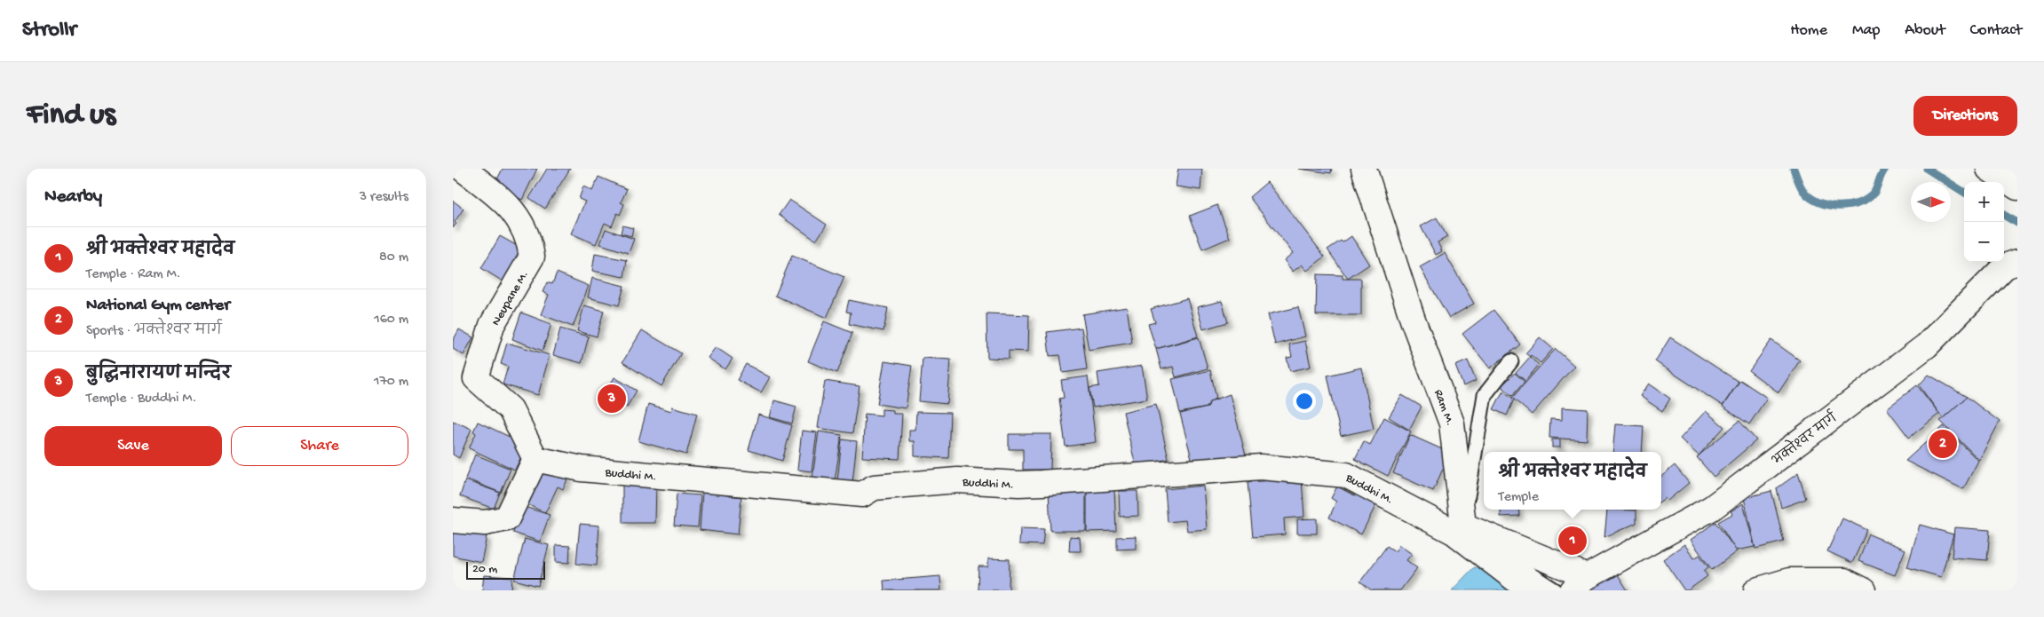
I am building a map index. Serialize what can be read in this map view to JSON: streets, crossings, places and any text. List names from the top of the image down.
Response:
{
  "streets": {
    "street": [
      "Neupane M.",
      "Ram M.",
      "भक्तेश्वर मार्ग",
      "Buddhi M."
    ]
  },
  "crossings": [
    ["Neupane M.", "Buddhi M."]
  ],
  "scale_bar": "20 m",
  "north": "right",
  "page": {
    "header": "Strollr",
    "nav": [
      "Home",
      "Map",
      "About",
      "Contact"
    ],
    "buttons": [
      "Directions",
      ["Save", "Share"]
    ],
    "title": "Find us",
    "heading": ["Nearby", "3 results"],
    "map_buttons": ["+", "−"],
    "list": [
      {
        "mark": "1",
        "name": "श्री भक्तेश्वर महादेव",
        "note": "Temple · Ram M.",
        "value": "80 m"
      },
      {
        "mark": "2",
        "name": "National Gym center",
        "note": "Sports · भक्तेश्वर मार्ग",
        "value": "160 m"
      },
      {
        "mark": "3",
        "name": "बुद्धिनारायण मन्दिर",
        "note": "Temple · Buddhi M.",
        "value": "170 m"
      }
    ],
    "pins": ["3", "2", "1"],
    "popup": ["श्री भक्तेश्वर महादेव", "Temple"],
    "scale": "20 m"
  }
}
